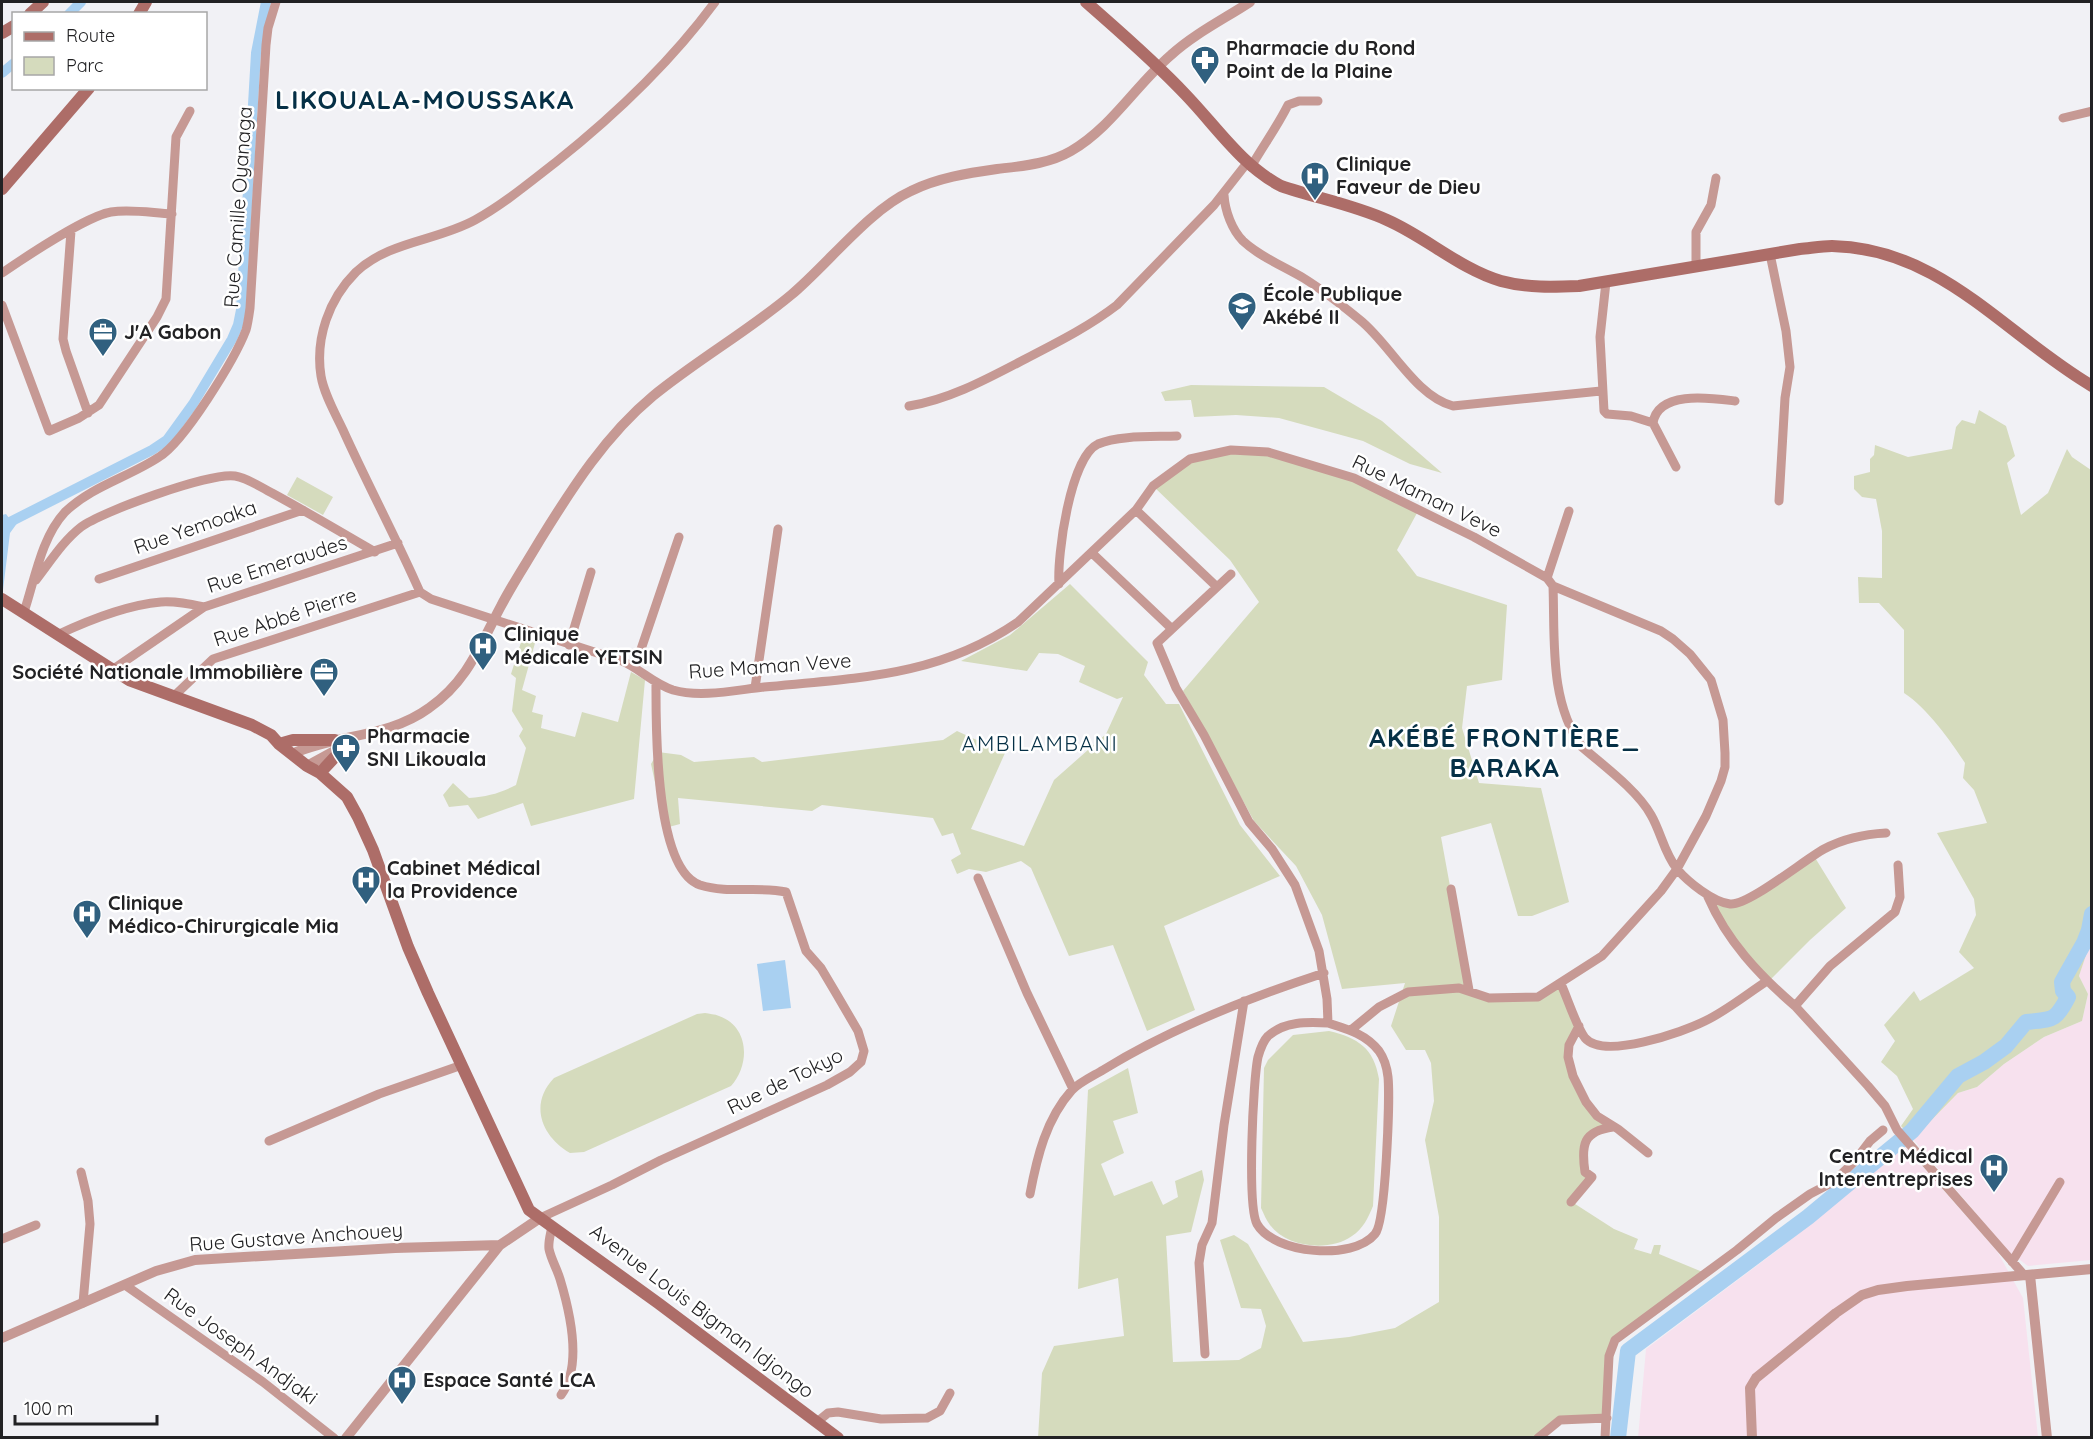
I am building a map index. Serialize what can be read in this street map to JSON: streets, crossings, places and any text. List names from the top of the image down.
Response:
{
  "streets": {
    "main road": ["Avenue Louis Bigman Idjongo"],
    "street": [
      "Rue Camille Oyanaga",
      "Rue Maman Veve",
      "Rue Yemoaka",
      "Rue Emeraudes",
      "Rue Abbé Pierre",
      "Rue de Tokyo",
      "Rue Gustave Anchouey",
      "Rue Joseph Andjaki"
    ]
  },
  "crossings": [
    ["Rue Camille Oyanaga", "Avenue Louis Bigman Idjongo"],
    ["Rue Maman Veve", "Rue Abbé Pierre"],
    ["Rue Maman Veve", "Rue de Tokyo"],
    ["Rue Emeraudes", "Avenue Louis Bigman Idjongo"],
    ["Rue Abbé Pierre", "Avenue Louis Bigman Idjongo"],
    ["Rue de Tokyo", "Avenue Louis Bigman Idjongo"],
    ["Rue Gustave Anchouey", "Rue Joseph Andjaki"]
  ],
  "districts": ["LIKOUALA-MOUSSAKA", "AKÉBÉ FRONTIÈRE_ BARAKA", "AMBILAMBANI"],
  "places": {
    "pharmacy": ["Pharmacie du Rond Point de la Plaine", "Pharmacie SNI Likouala"],
    "hospital": [
      "Clinique Faveur de Dieu",
      "Clinique Médicale YETSIN",
      "Cabinet Médical la Providence",
      "Clinique Médico-Chirurgicale Mia",
      "Centre Médical Interentreprises",
      "Espace Santé LCA"
    ],
    "school or university": ["École Publique Akébé II"],
    "office": ["J'A Gabon", "Société Nationale Immobilière"]
  },
  "legend": ["Route", "Parc"],
  "scale_bar": "100 m"
}
